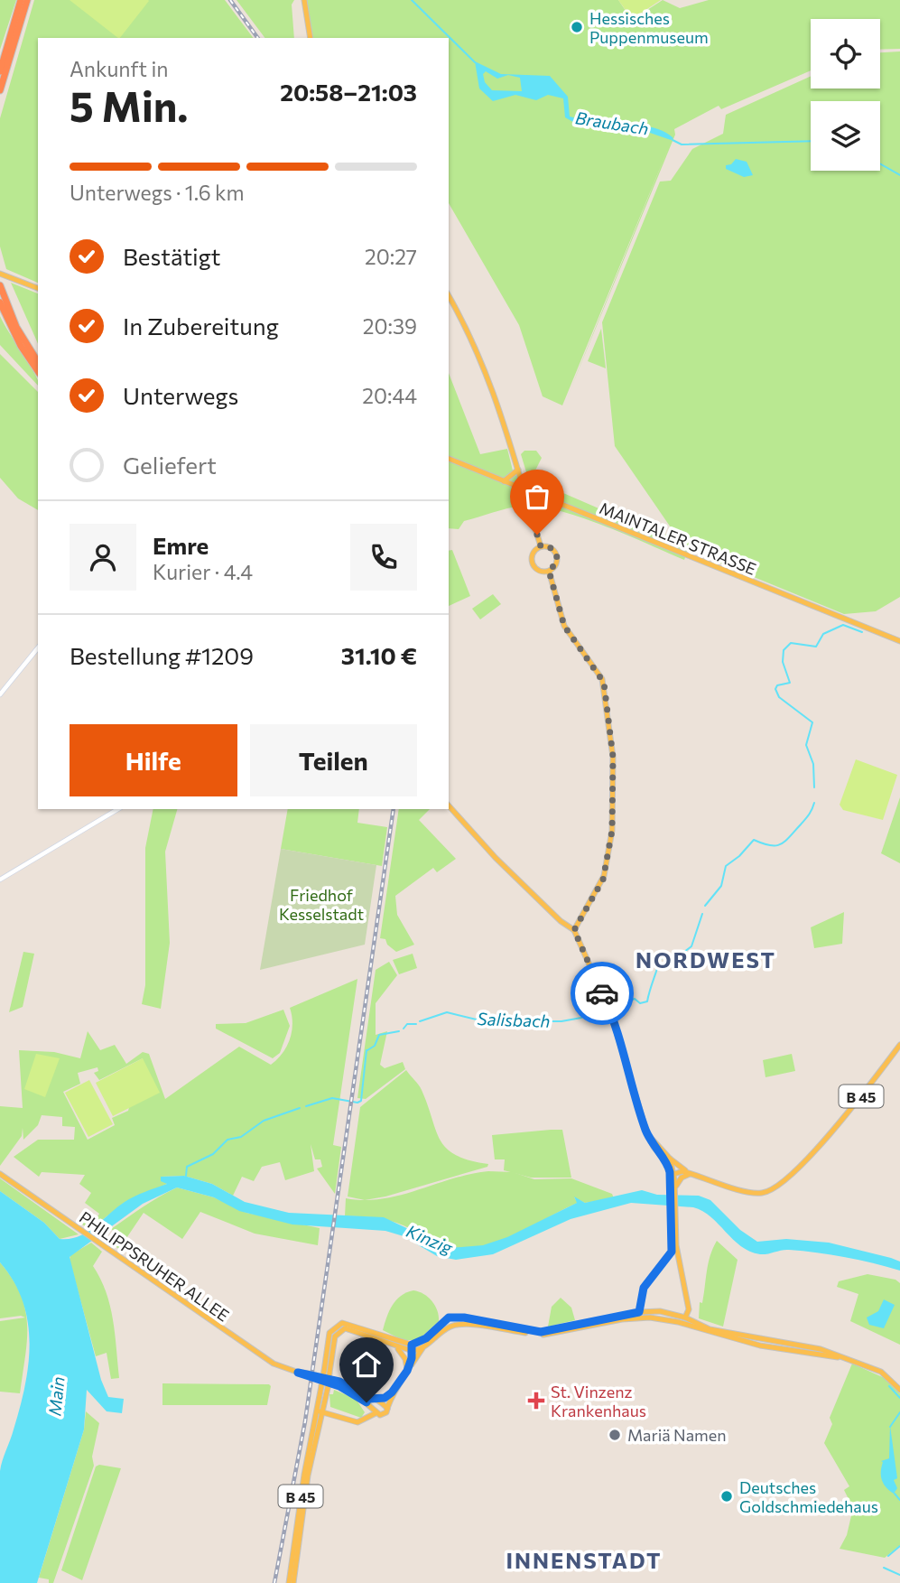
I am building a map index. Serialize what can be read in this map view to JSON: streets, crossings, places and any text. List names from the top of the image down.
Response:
{
  "streets": {
    "main road": ["MAINTALER STRASSE", "B 45", "PHILIPPSRUHER ALLEE"]
  },
  "districts": ["NORDWEST", "INNENSTADT"],
  "water": [
    "Braubach",
    "Salisbach",
    "Kinzig",
    "Main"
  ],
  "parks": ["Friedhof Kesselstadt"],
  "places": {
    "other": ["Hessisches Puppenmuseum", "Mariä Namen", "Deutsches Goldschmiedehaus"],
    "health": ["St. Vinzenz Krankenhaus"]
  },
  "page": {
    "heading": ["5 Min.", "Ankunft in", "20:58–21:03"],
    "panel": [
      "Emre",
      "Kurier · 4.4",
      "Bestellung #1209",
      "31.10 €"
    ],
    "bar": "Unterwegs · 1.6 km",
    "list": [
      ["Bestätigt", "20:27"],
      ["In Zubereitung", "20:39"],
      ["Unterwegs", "20:44"],
      "Geliefert"
    ],
    "buttons": ["Hilfe", "Teilen"]
  }
}
